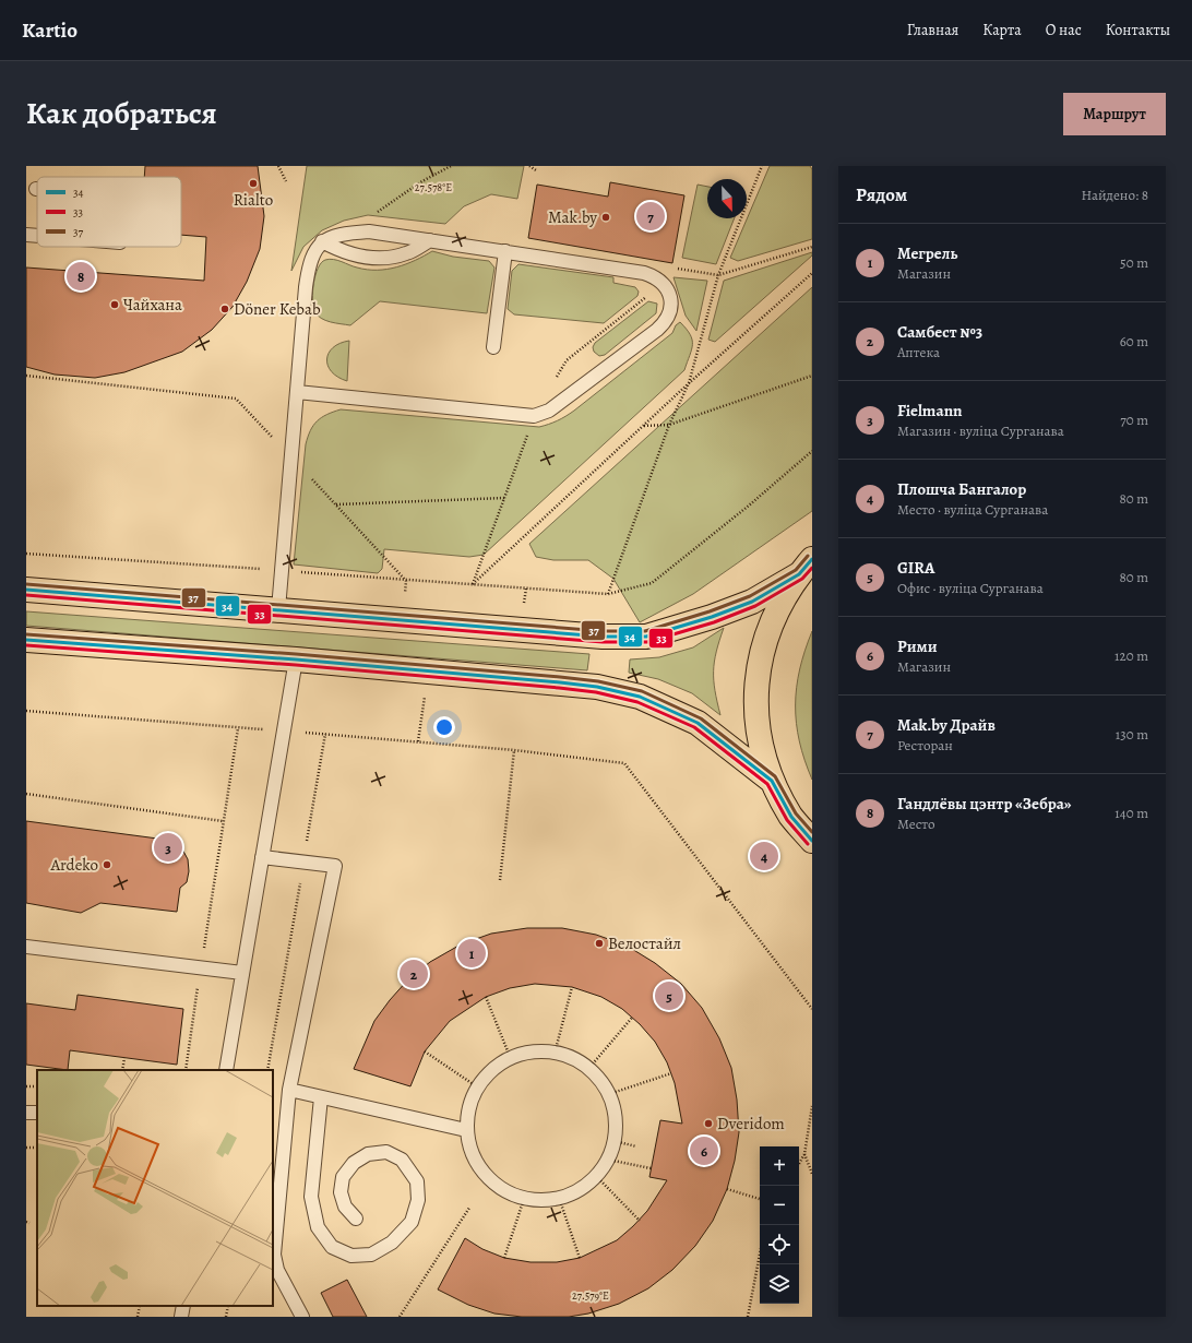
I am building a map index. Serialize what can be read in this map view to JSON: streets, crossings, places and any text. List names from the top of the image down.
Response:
{
  "places": [
    "Rialto",
    "Mak.by",
    "Чайхана",
    "Döner Kebab",
    "Ardeko",
    "Велостайл",
    "Dveridom"
  ],
  "lines": ["transit line 37", "transit line 34", "transit line 33"],
  "legend": ["34", "33", "37"],
  "north": "bottom",
  "page": {
    "header": "Kartio",
    "nav": [
      "Главная",
      "Карта",
      "О нас",
      "Контакты"
    ],
    "title": "Как добраться",
    "buttons": "Маршрут",
    "heading": ["Рядом", "Найдено: 8"],
    "pins": [
      "7",
      "8",
      "3",
      "4",
      "1",
      "2",
      "5",
      "6"
    ],
    "list": [
      {
        "mark": "1",
        "name": "Мегрель",
        "note": "Магазин",
        "value": "50 m"
      },
      {
        "mark": "2",
        "name": "Самбест №3",
        "note": "Аптека",
        "value": "60 m"
      },
      {
        "mark": "3",
        "name": "Fielmann",
        "note": "Магазин · вуліца Сурганава",
        "value": "70 m"
      },
      {
        "mark": "4",
        "name": "Плошча Бангалор",
        "note": "Место · вуліца Сурганава",
        "value": "80 m"
      },
      {
        "mark": "5",
        "name": "GIRA",
        "note": "Офис · вуліца Сурганава",
        "value": "80 m"
      },
      {
        "mark": "6",
        "name": "Рими",
        "note": "Магазин",
        "value": "120 m"
      },
      {
        "mark": "7",
        "name": "Маk.by Драйв",
        "note": "Ресторан",
        "value": "130 m"
      },
      {
        "mark": "8",
        "name": "Гандлёвы цэнтр «Зебра»",
        "note": "Место",
        "value": "140 m"
      }
    ],
    "map_buttons": ["+", "−"]
  },
  "coordinates": ["27.578°E", "27.579°E"]
}
